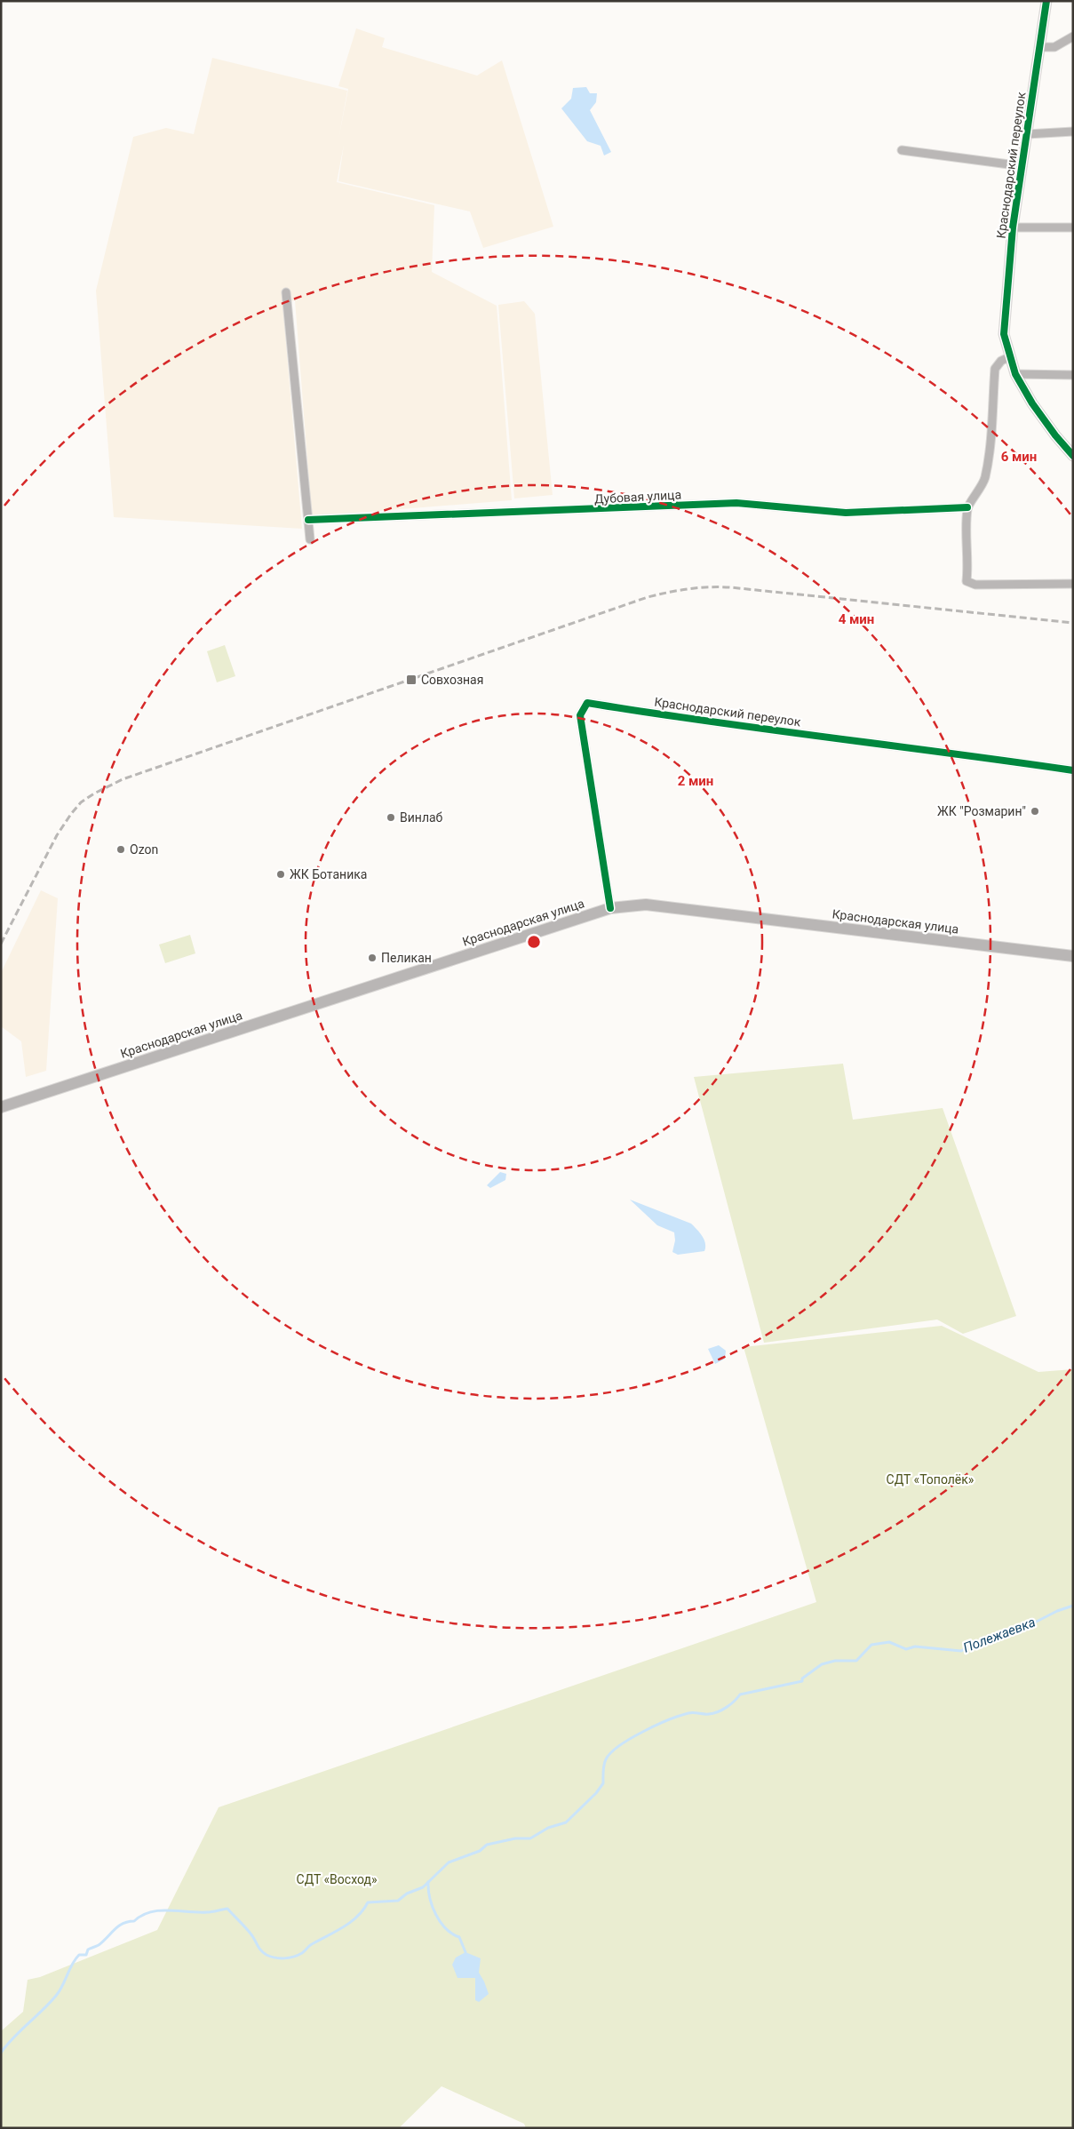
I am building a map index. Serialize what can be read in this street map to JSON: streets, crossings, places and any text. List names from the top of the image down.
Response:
{
  "streets": {
    "main road": ["Краснодарская улица"],
    "street": ["Краснодарский переулок", "Дубовая улица"]
  },
  "crossings": [
    ["Краснодарский переулок", "Краснодарская улица"]
  ],
  "water": ["Полежаевка"],
  "parks": ["СДТ «Тополёк»", "СДТ «Восход»"],
  "places": {
    "transit": ["Совхозная"],
    "other": [
      "ЖК \"Розмарин\"",
      "Винлаб",
      "Ozon",
      "ЖК Ботаника",
      "Пеликан"
    ]
  },
  "rings": ["6 мин", "4 мин", "2 мин"]
}
